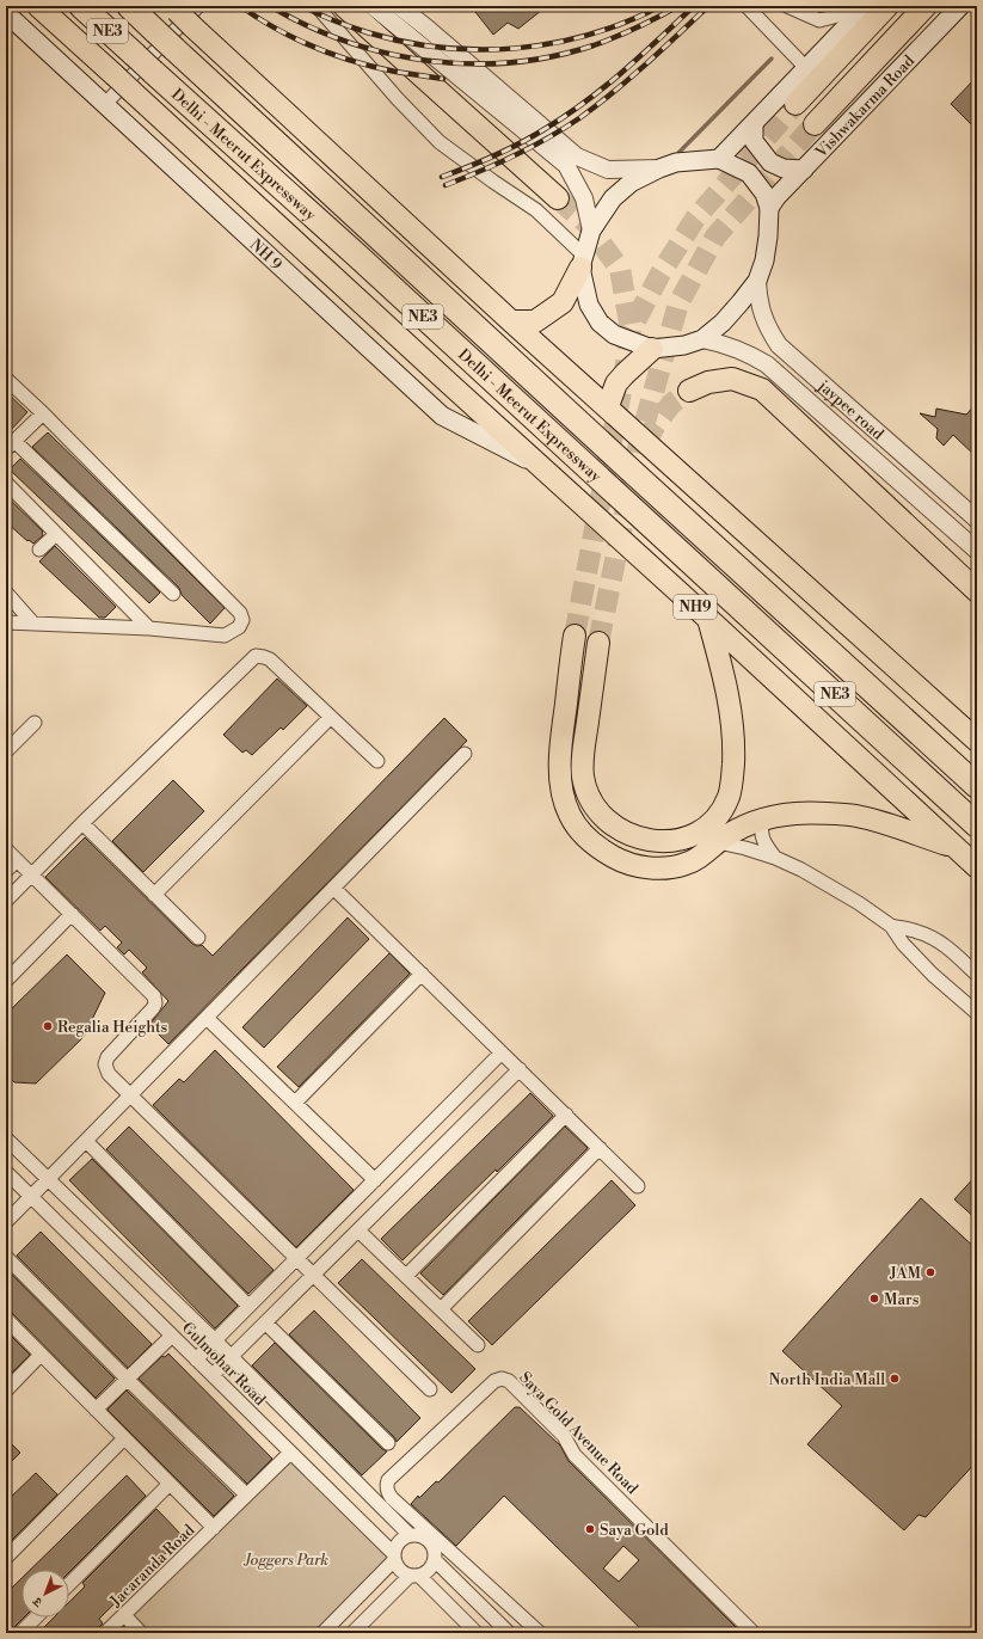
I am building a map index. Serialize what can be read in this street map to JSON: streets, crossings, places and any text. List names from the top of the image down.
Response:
{
  "streets": {
    "highway": ["NE3", "Delhi - Meerut Expressway", "NH9"],
    "main road": ["Vishwakarma Road", "NH 9"],
    "street": [
      "jaypee road",
      "Gulmohar Road",
      "Saya Gold Avenue Road",
      "Jacaranda Road"
    ]
  },
  "crossings": [
    ["NH 9", "NH9"]
  ],
  "parks": ["Joggers Park"],
  "places": [
    "Regalia Heights",
    "JAM",
    "Mars",
    "North India Mall",
    "Saya Gold"
  ],
  "north": "bottom left"
}
